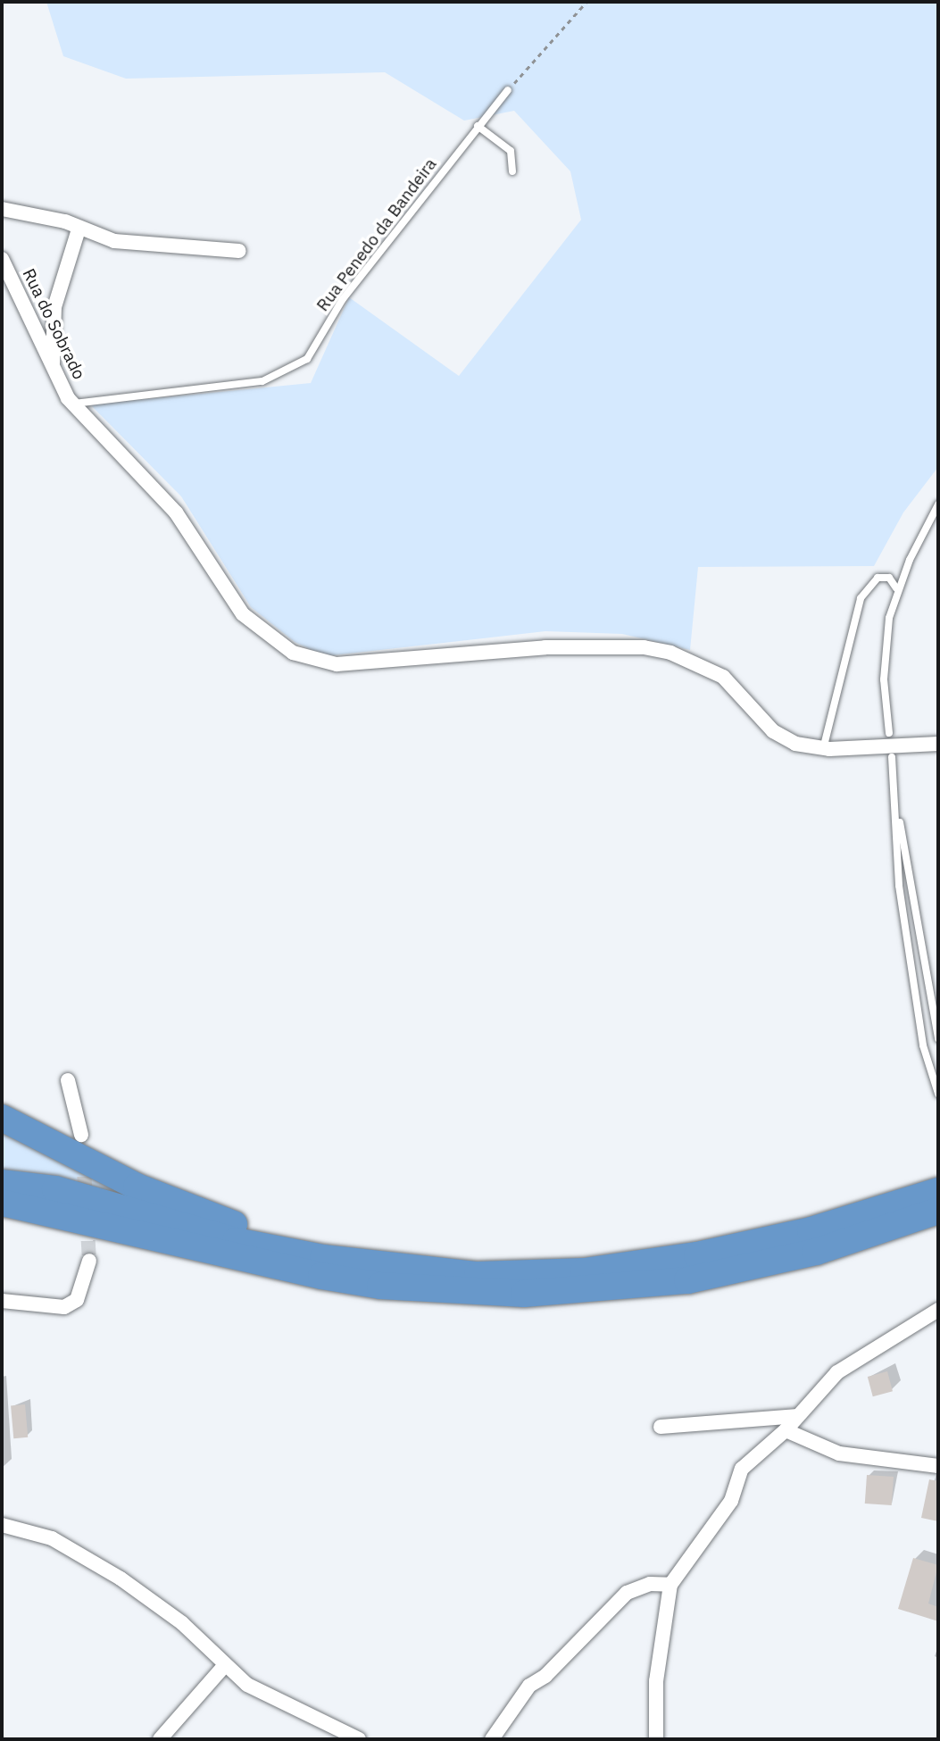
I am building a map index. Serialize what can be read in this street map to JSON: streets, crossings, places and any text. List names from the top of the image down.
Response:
{
  "streets": {
    "street": ["Rua do Sobrado"],
    "lane": ["Rua Penedo da Bandeira"]
  },
  "crossings": [
    ["Rua Penedo da Bandeira", "Rua do Sobrado"]
  ]
}
